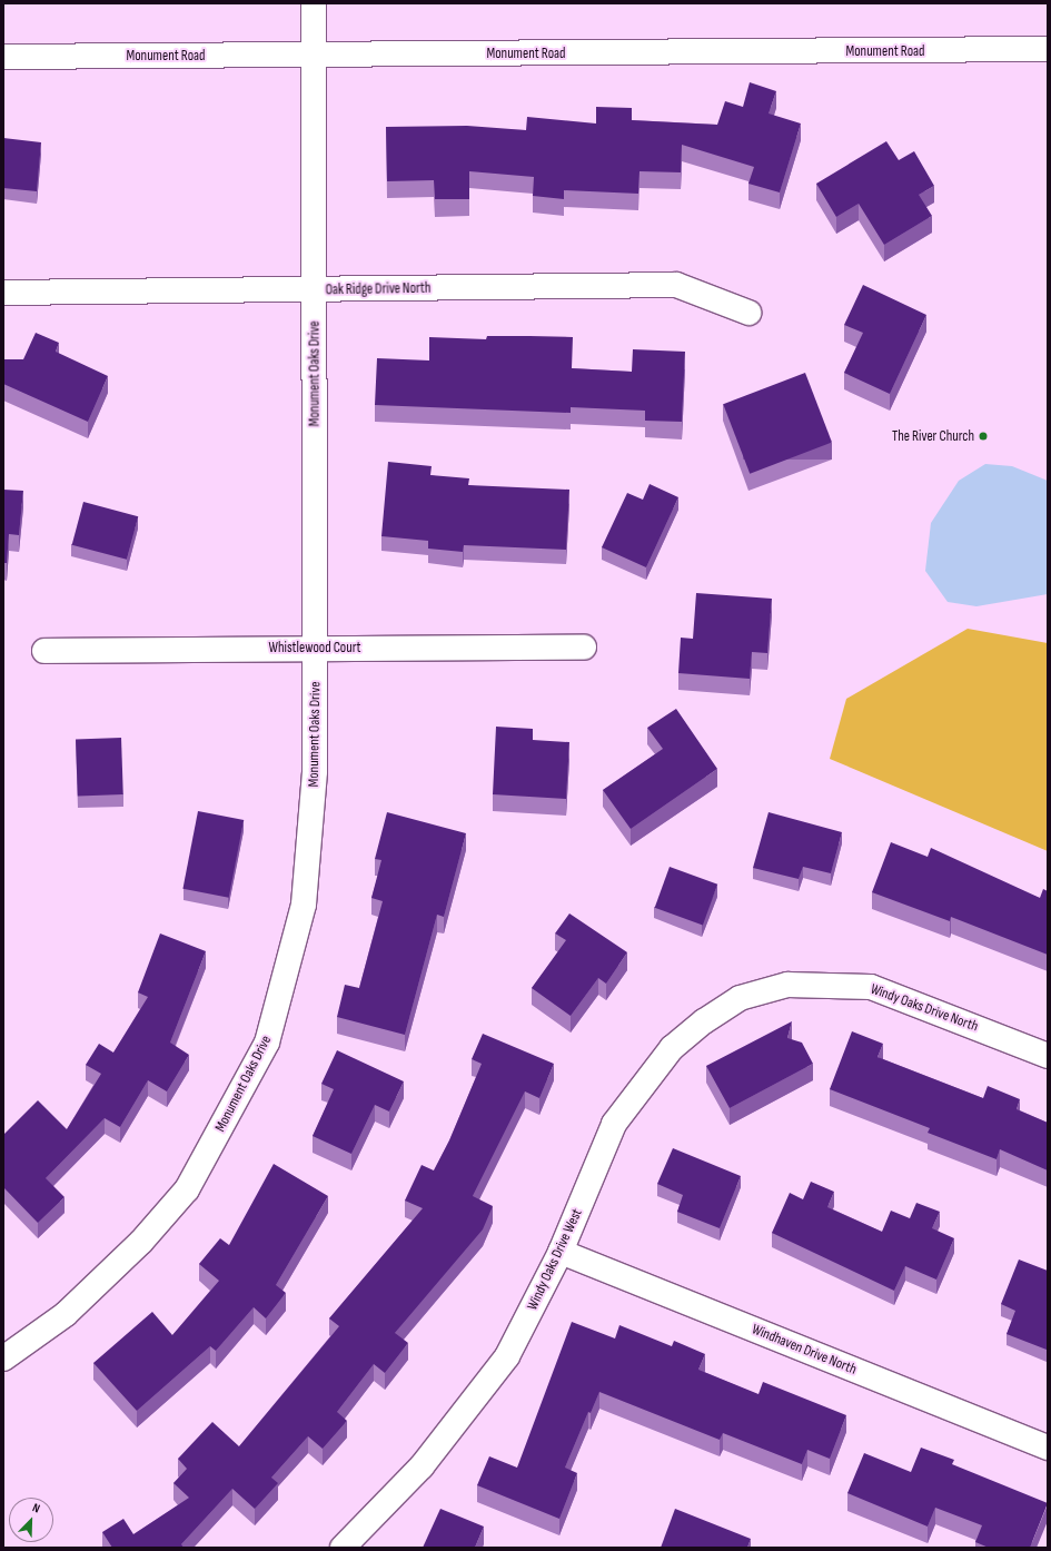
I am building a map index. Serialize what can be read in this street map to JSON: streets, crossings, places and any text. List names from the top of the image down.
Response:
{
  "streets": {
    "street": [
      "Monument Road",
      "Oak Ridge Drive North",
      "Monument Oaks Drive",
      "Whistlewood Court",
      "Windy Oaks Drive North",
      "Windy Oaks Drive West",
      "Windhaven Drive North"
    ]
  },
  "crossings": [
    ["Monument Road", "Monument Oaks Drive"],
    ["Oak Ridge Drive North", "Monument Oaks Drive"],
    ["Monument Oaks Drive", "Whistlewood Court"],
    ["Windy Oaks Drive North", "Windy Oaks Drive West"],
    ["Windy Oaks Drive West", "Windhaven Drive North"]
  ],
  "places": ["The River Church"],
  "north": "top right"
}
